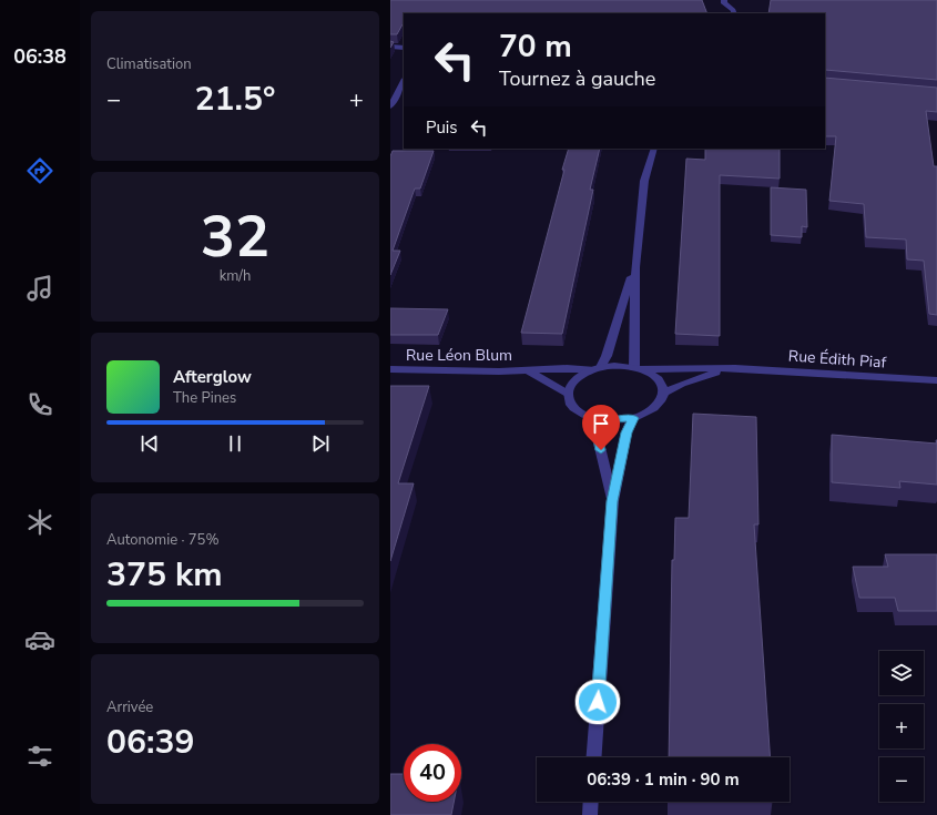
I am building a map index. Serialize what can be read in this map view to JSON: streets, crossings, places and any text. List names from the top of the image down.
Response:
{
  "streets": {
    "street": ["Rue Léon Blum", "Rue Édith Piaf"]
  },
  "crossings": [
    ["Rue Léon Blum", "Rue Édith Piaf"]
  ],
  "page": {
    "tabs": "06:38",
    "tile": [
      "Climatisation",
      ["32", "km/h"],
      ["Autonomie · 75%", "375 km"],
      ["Arrivée", "06:39"]
    ],
    "turn": ["70 m", "Tournez à gauche"],
    "heat": ["−", "21.5°", "+"],
    "then": "Puis",
    "song": ["Afterglow", "The Pines"],
    "map_buttons": ["+", "−"],
    "limit": "40",
    "trip": "06:39 · 1 min · 90 m"
  }
}
